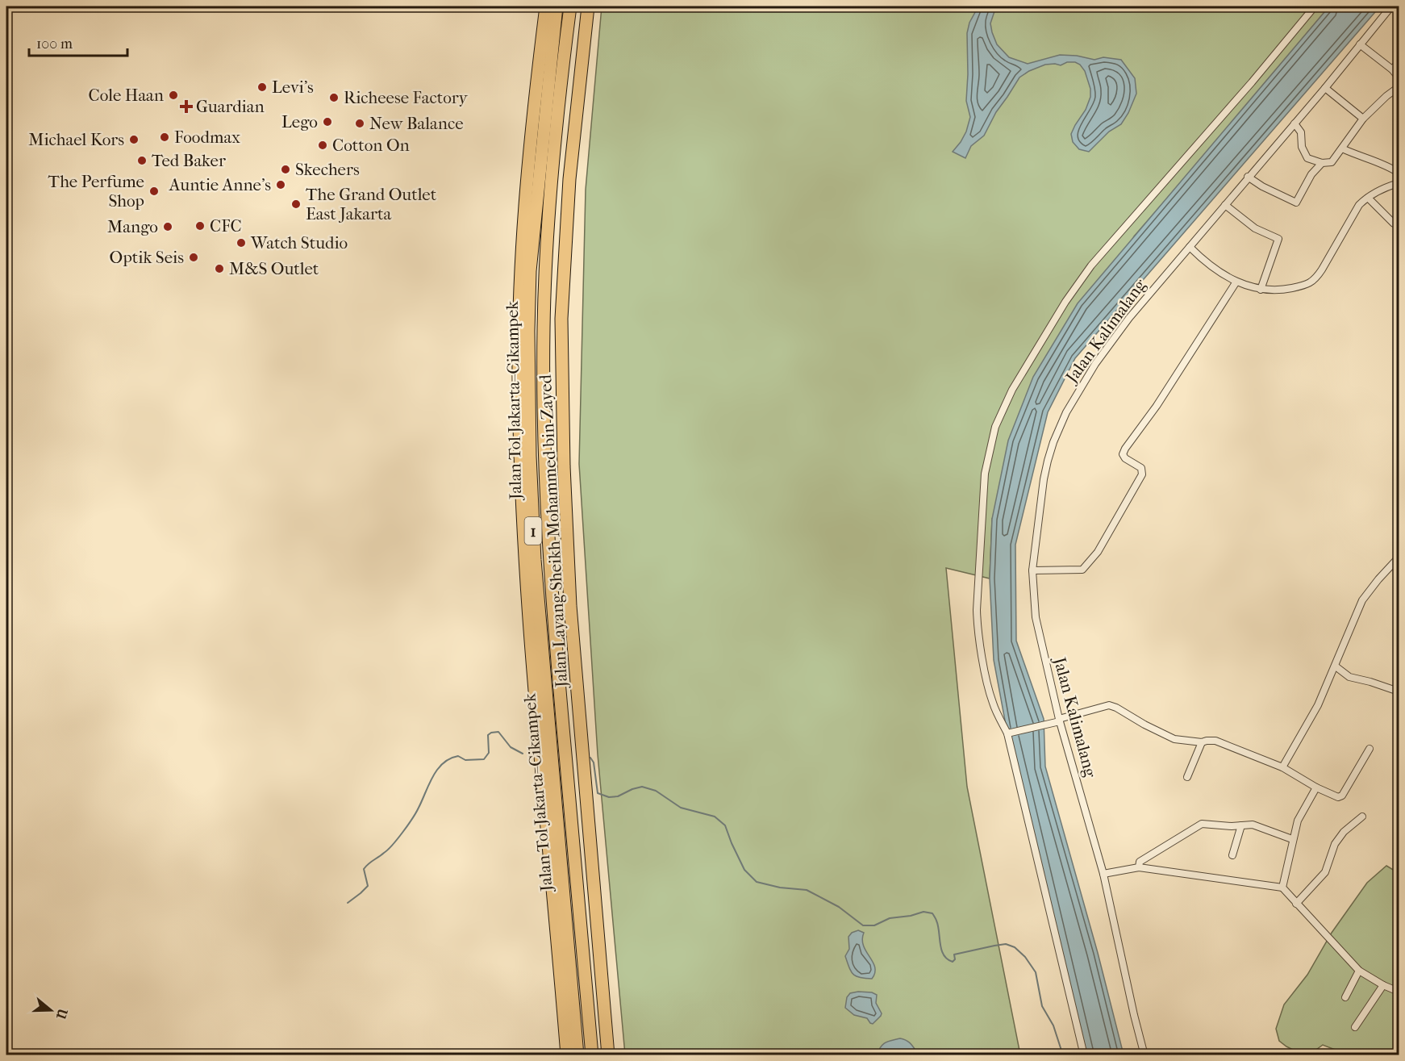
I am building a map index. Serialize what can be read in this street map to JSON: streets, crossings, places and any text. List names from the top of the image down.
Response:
{
  "streets": {
    "highway": ["Jalan Tol Jakarta–Cikampek", "1", "Jalan Layang Sheikh Mohammed bin Zayed"],
    "street": ["Jalan Kalimalang"]
  },
  "places": {
    "other": [
      "Levi's",
      "Cole Haan",
      "Richeese Factory",
      "Lego",
      "New Balance",
      "Foodmax",
      "Michael Kors",
      "Cotton On",
      "Ted Baker",
      "Skechers",
      "Auntie Anne's",
      "The Perfume Shop",
      "The Grand Outlet East Jakarta",
      "CFC",
      "Mango",
      "Watch Studio",
      "Optik Seis",
      "M&S Outlet"
    ],
    "health": ["Guardian"]
  },
  "scale_bar": "100 m",
  "north": "right"
}
